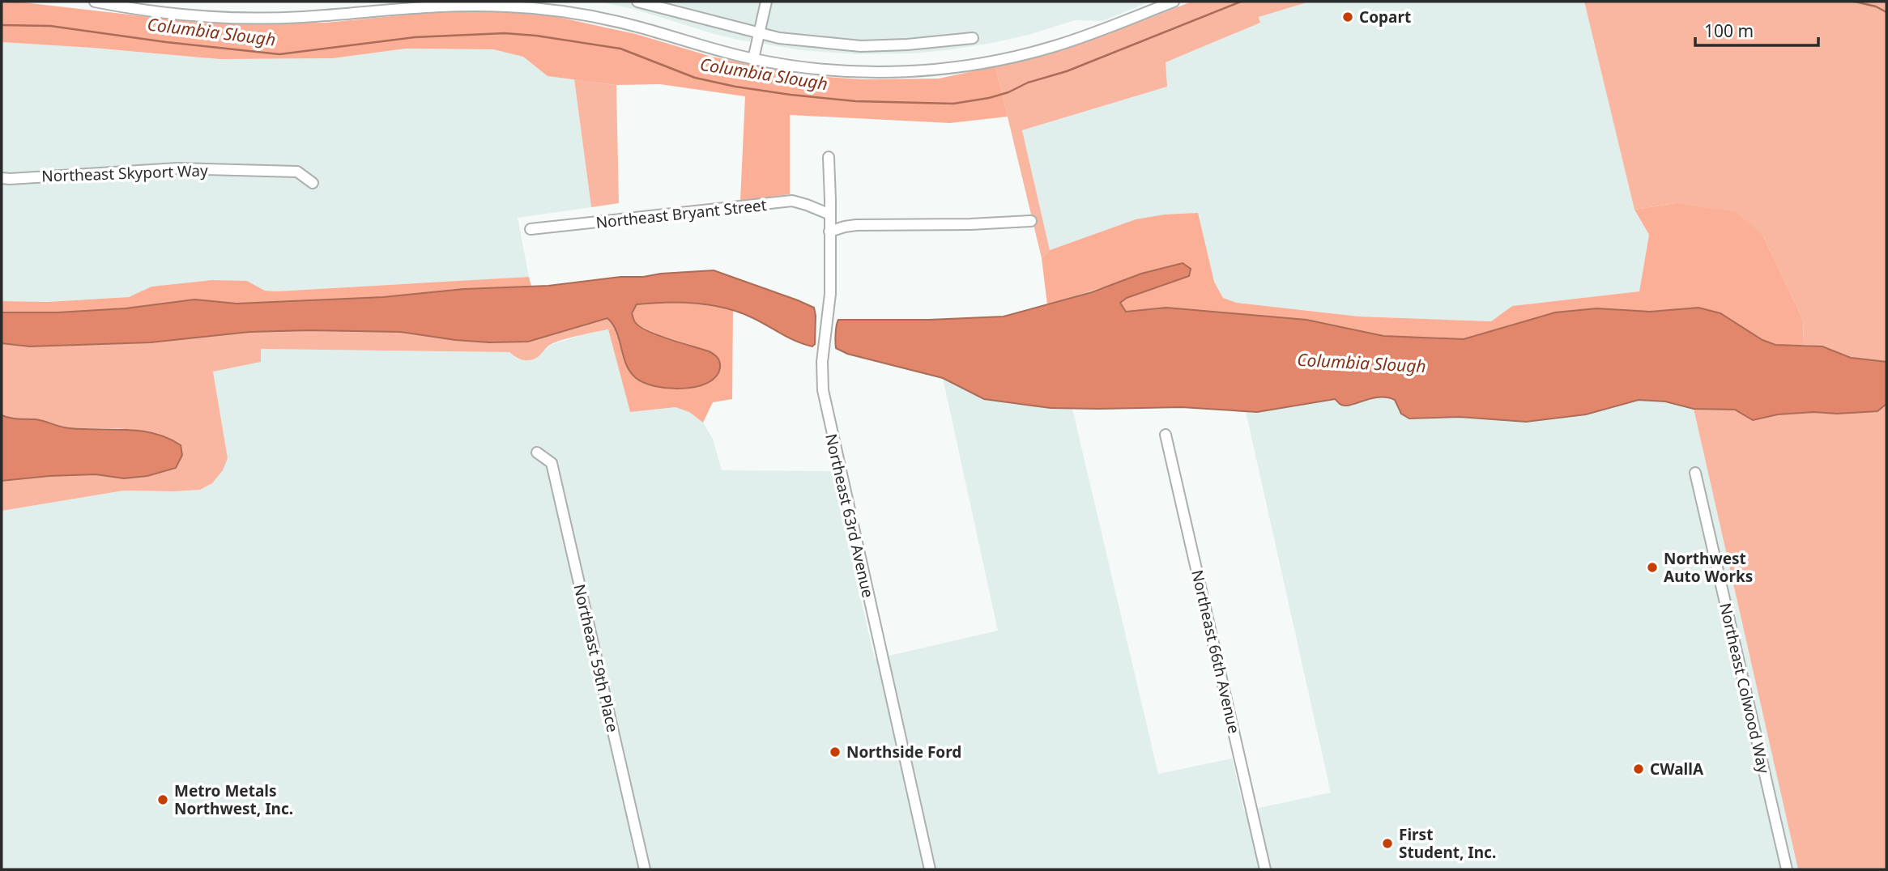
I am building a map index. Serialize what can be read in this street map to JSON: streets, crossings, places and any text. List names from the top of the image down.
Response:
{
  "streets": {
    "street": [
      "Northeast Skyport Way",
      "Northeast Bryant Street",
      "Northeast 63rd Avenue",
      "Northeast 66th Avenue",
      "Northeast 59th Place",
      "Northeast Colwood Way"
    ]
  },
  "crossings": [
    ["Northeast Bryant Street", "Northeast 63rd Avenue"]
  ],
  "water": ["Columbia Slough"],
  "places": [
    "Copart",
    "Northwest Auto Works",
    "Northside Ford",
    "CWallA",
    "Metro Metals Northwest, Inc.",
    "First Student, Inc."
  ],
  "scale_bar": "100 m"
}
